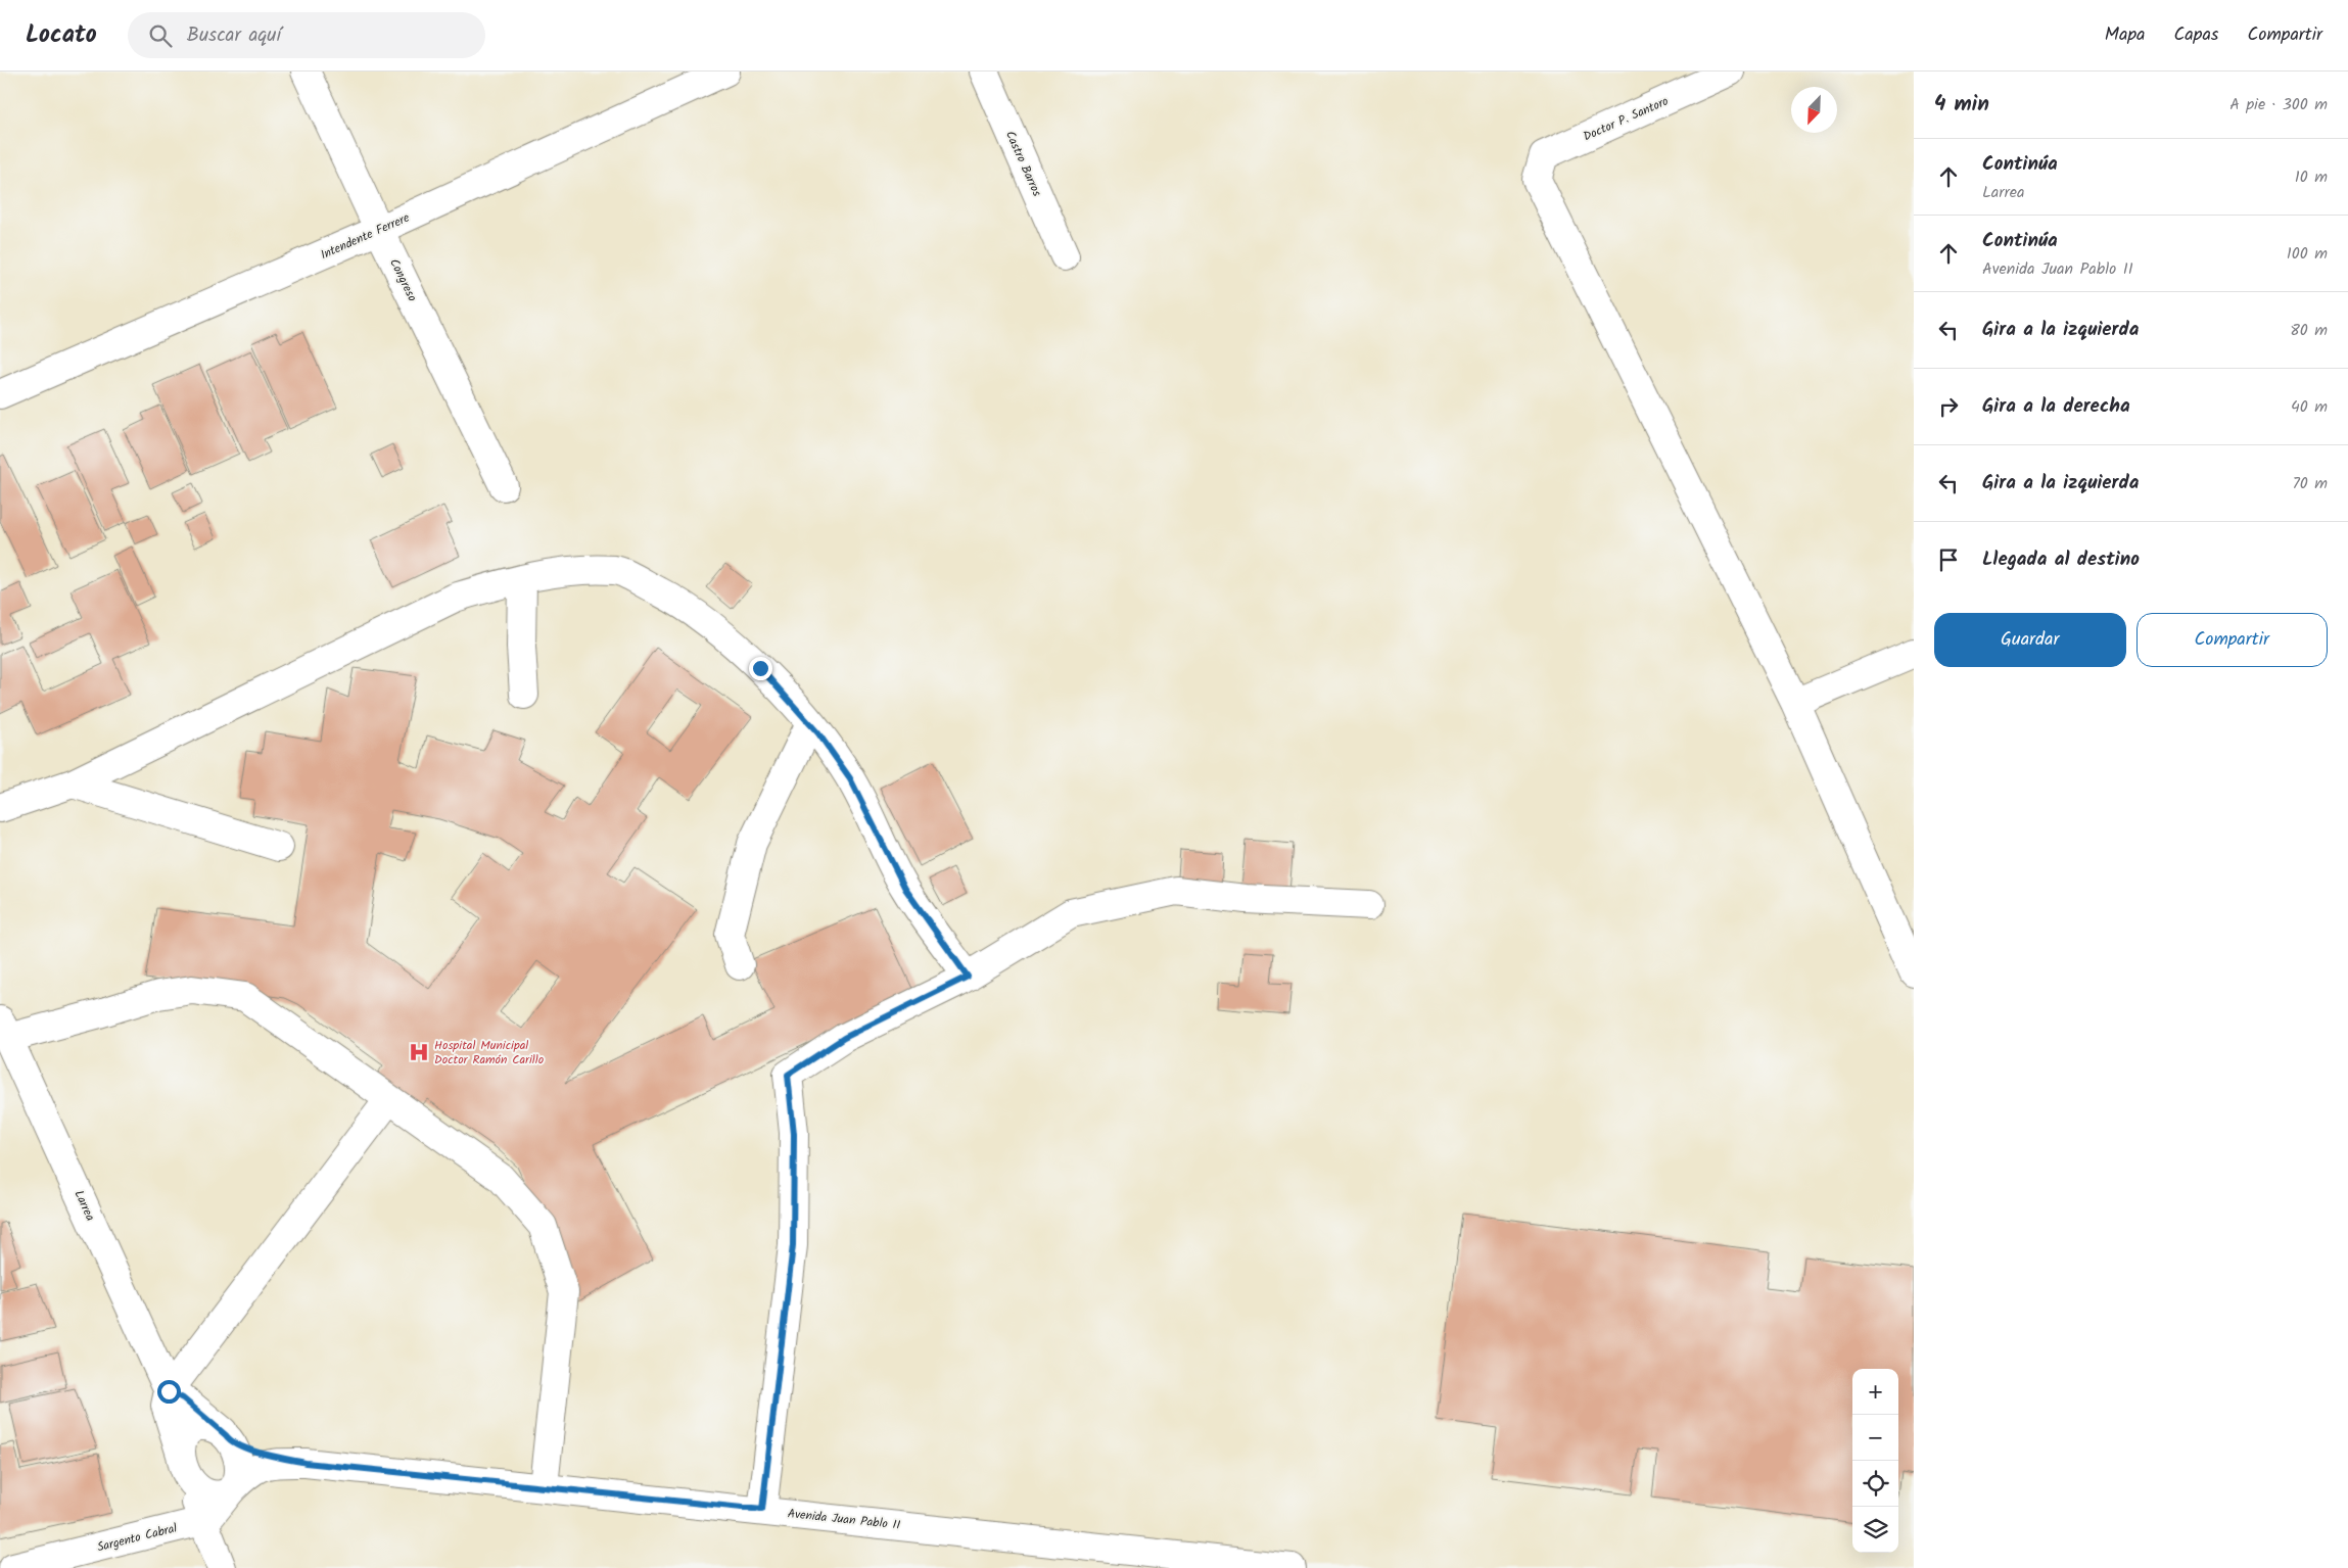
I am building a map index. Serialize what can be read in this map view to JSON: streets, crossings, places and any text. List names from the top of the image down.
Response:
{
  "streets": {
    "street": [
      "Doctor P. Santoro",
      "Castro Barros",
      "Intendente Ferrere",
      "Congreso",
      "Larrea",
      "Avenida Juan Pablo II",
      "Sargento Cabral"
    ]
  },
  "crossings": [
    ["Intendente Ferrere", "Congreso"],
    ["Larrea", "Avenida Juan Pablo II"],
    ["Larrea", "Sargento Cabral"],
    ["Avenida Juan Pablo II", "Sargento Cabral"]
  ],
  "places": {
    "hospital": ["Hospital Municipal Doctor Ramón Carillo"]
  },
  "north": "bottom left",
  "page": {
    "header": "Locato",
    "search": "Buscar aquí",
    "nav": ["Mapa", "Capas", "Compartir"],
    "heading": ["4 min", "A pie · 300 m"],
    "list": [
      ["Continúa", "Larrea", "10 m"],
      ["Continúa", "Avenida Juan Pablo II", "100 m"],
      ["Gira a la izquierda", "80 m"],
      ["Gira a la derecha", "40 m"],
      ["Gira a la izquierda", "70 m"],
      "Llegada al destino"
    ],
    "buttons": ["Guardar", "Compartir"],
    "map_buttons": ["+", "−"]
  }
}
